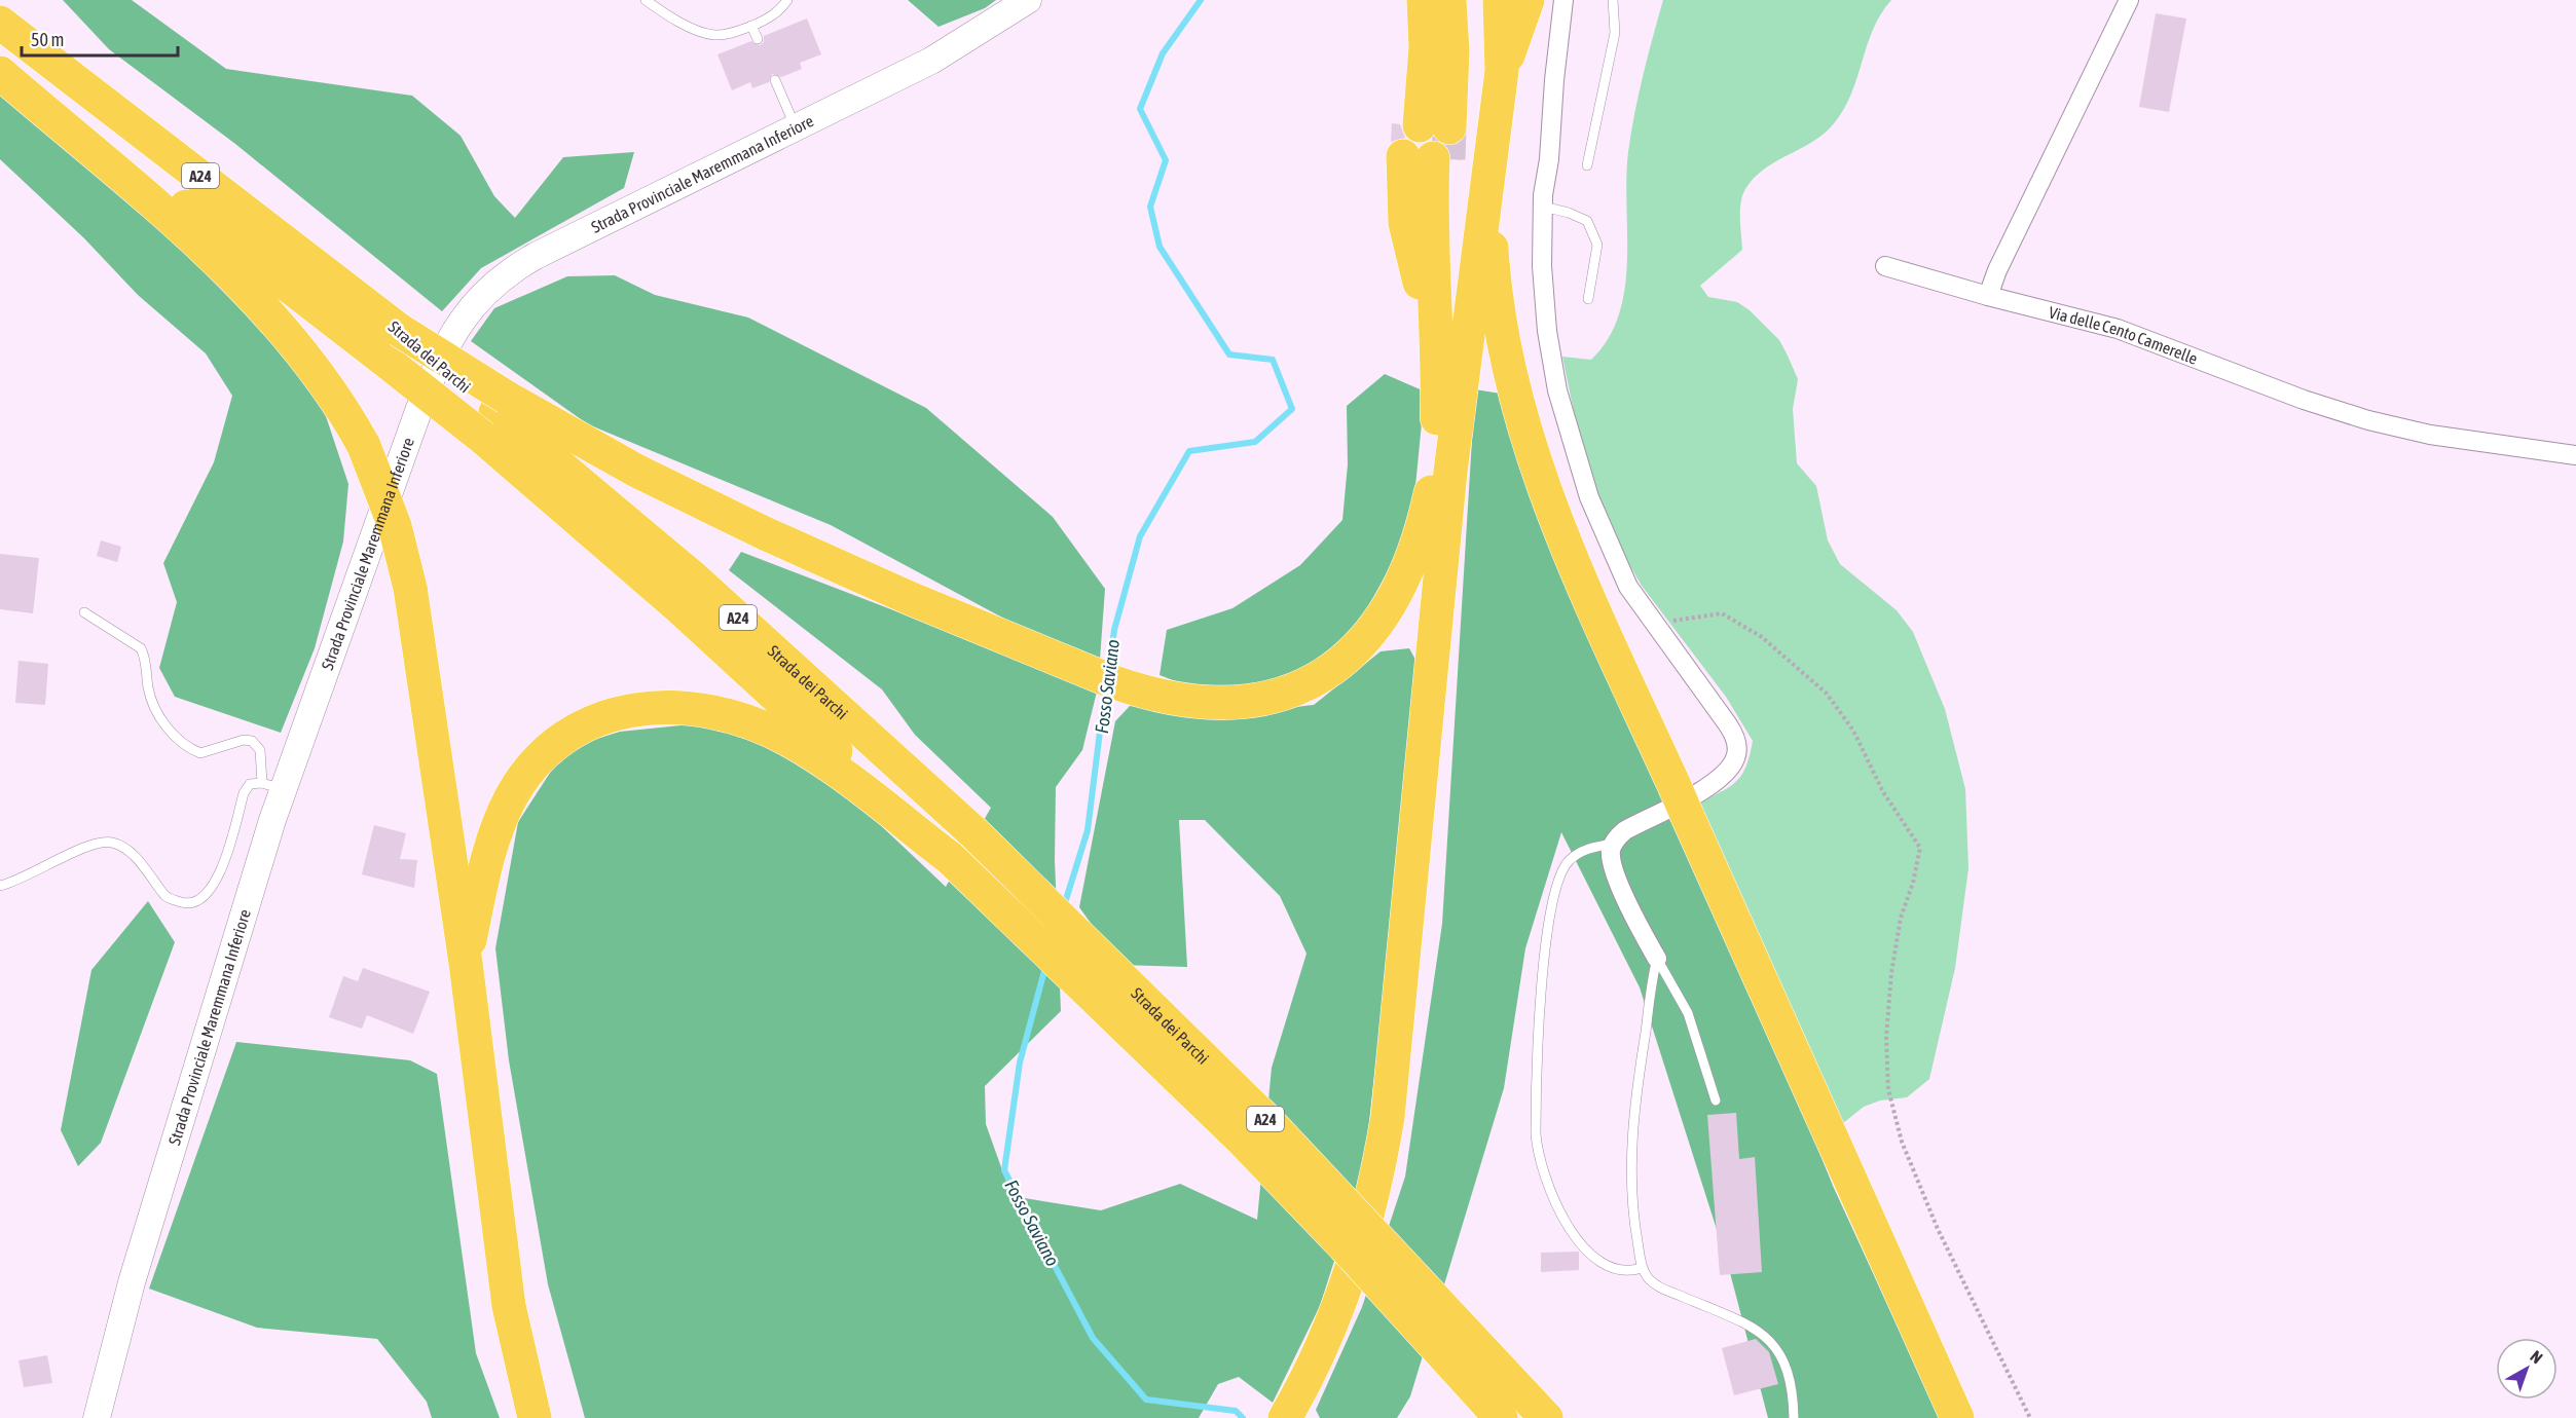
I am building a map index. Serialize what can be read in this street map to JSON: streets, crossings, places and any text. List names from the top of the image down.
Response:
{
  "streets": {
    "highway": ["A24", "Strada dei Parchi"],
    "main road": ["Strada Provinciale Maremmana Inferiore"],
    "street": ["Via delle Cento Camerelle"]
  },
  "water": ["Fosso Saviano"],
  "scale_bar": "50 m",
  "north": "top right"
}
